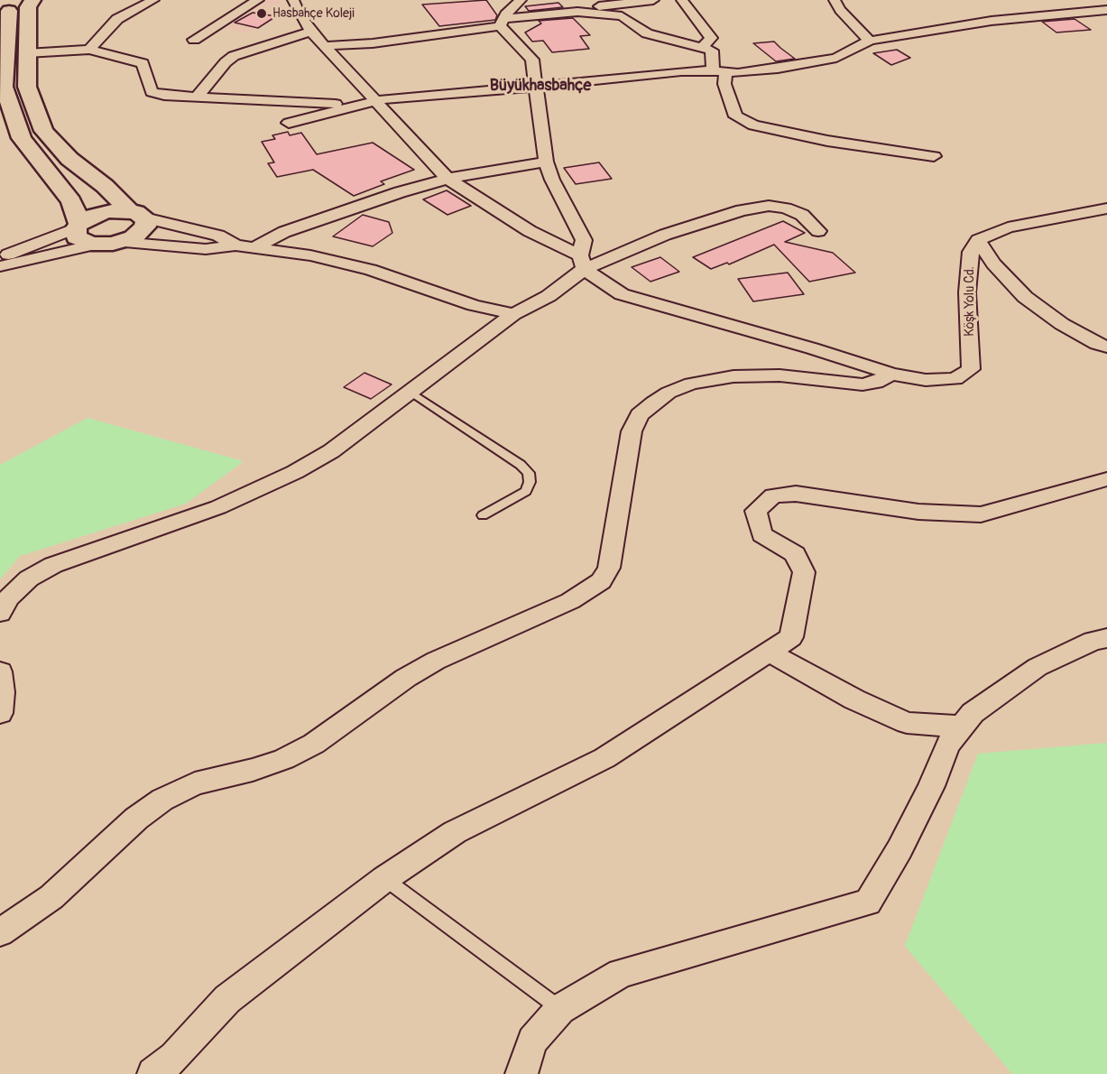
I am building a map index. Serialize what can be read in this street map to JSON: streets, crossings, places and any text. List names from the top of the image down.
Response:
{
  "streets": {
    "street": ["Köşk Yolu Cd."]
  },
  "districts": ["Büyükhasbahçe"],
  "places": ["Hasbahçe Koleji"]
}
